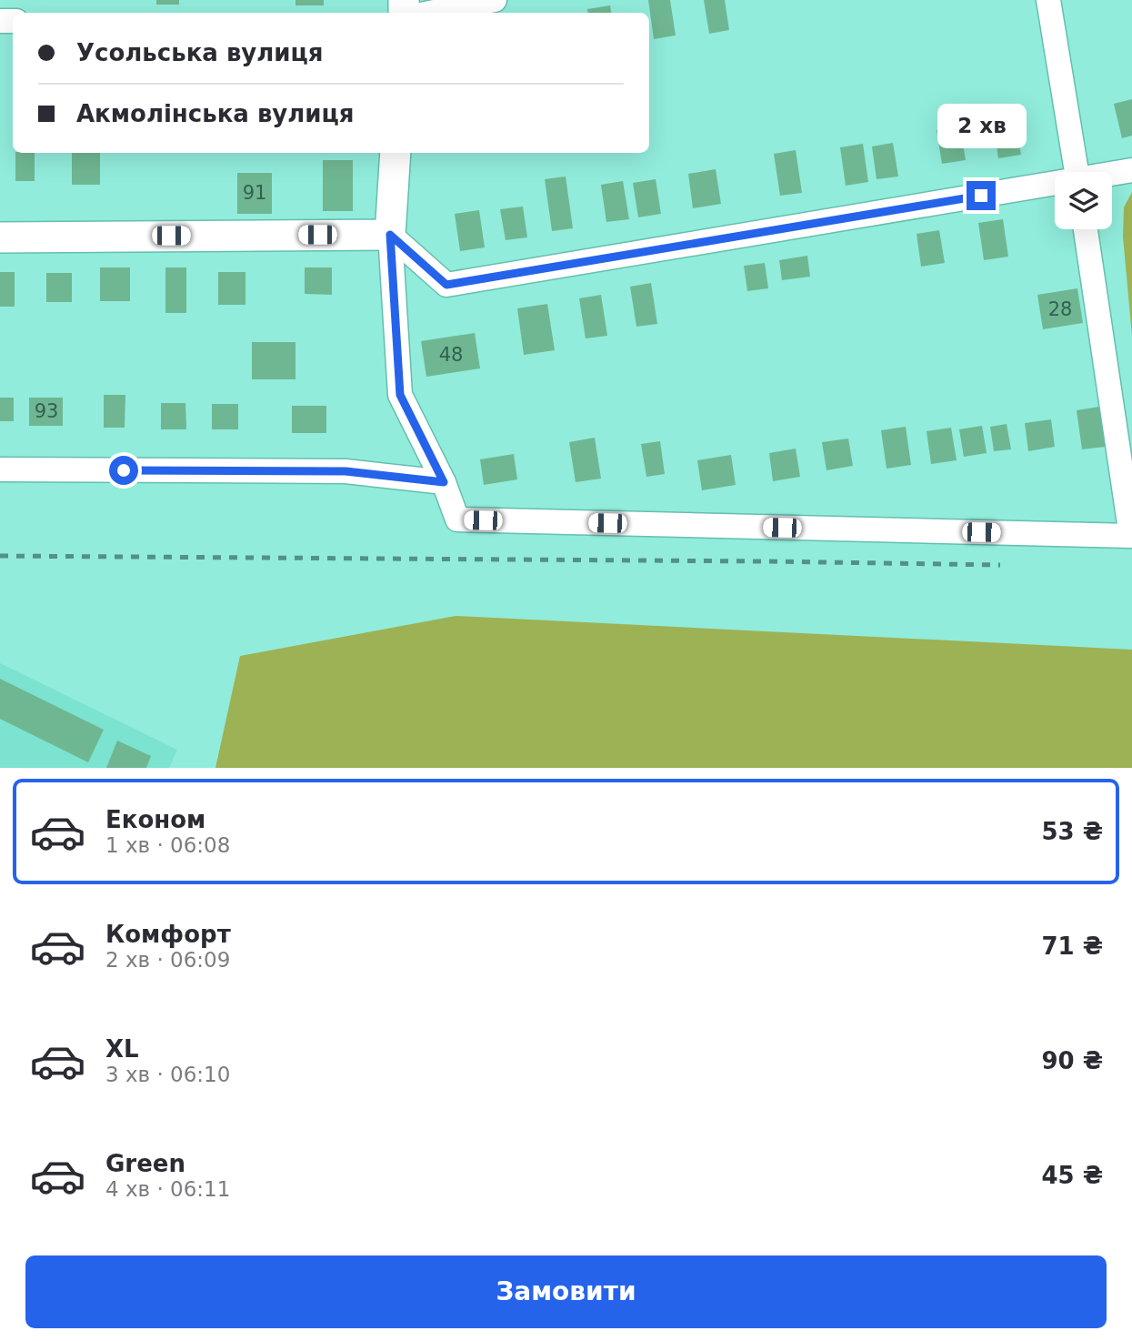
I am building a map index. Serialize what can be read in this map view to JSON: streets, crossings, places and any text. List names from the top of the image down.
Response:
{
  "house_numbers": [
    "91",
    "28",
    "48",
    "93"
  ],
  "page": {
    "banner": ["Усольська вулиця", "Акмолiнська вулиця"],
    "bubble": "2 хв",
    "list": [
      {
        "name": "Економ",
        "note": "1 хв · 06:08",
        "value": "53 ₴"
      },
      {
        "name": "Комфорт",
        "note": "2 хв · 06:09",
        "value": "71 ₴"
      },
      {
        "name": "XL",
        "note": "3 хв · 06:10",
        "value": "90 ₴"
      },
      {
        "name": "Green",
        "note": "4 хв · 06:11",
        "value": "45 ₴"
      }
    ],
    "buttons": "Замовити"
  }
}
